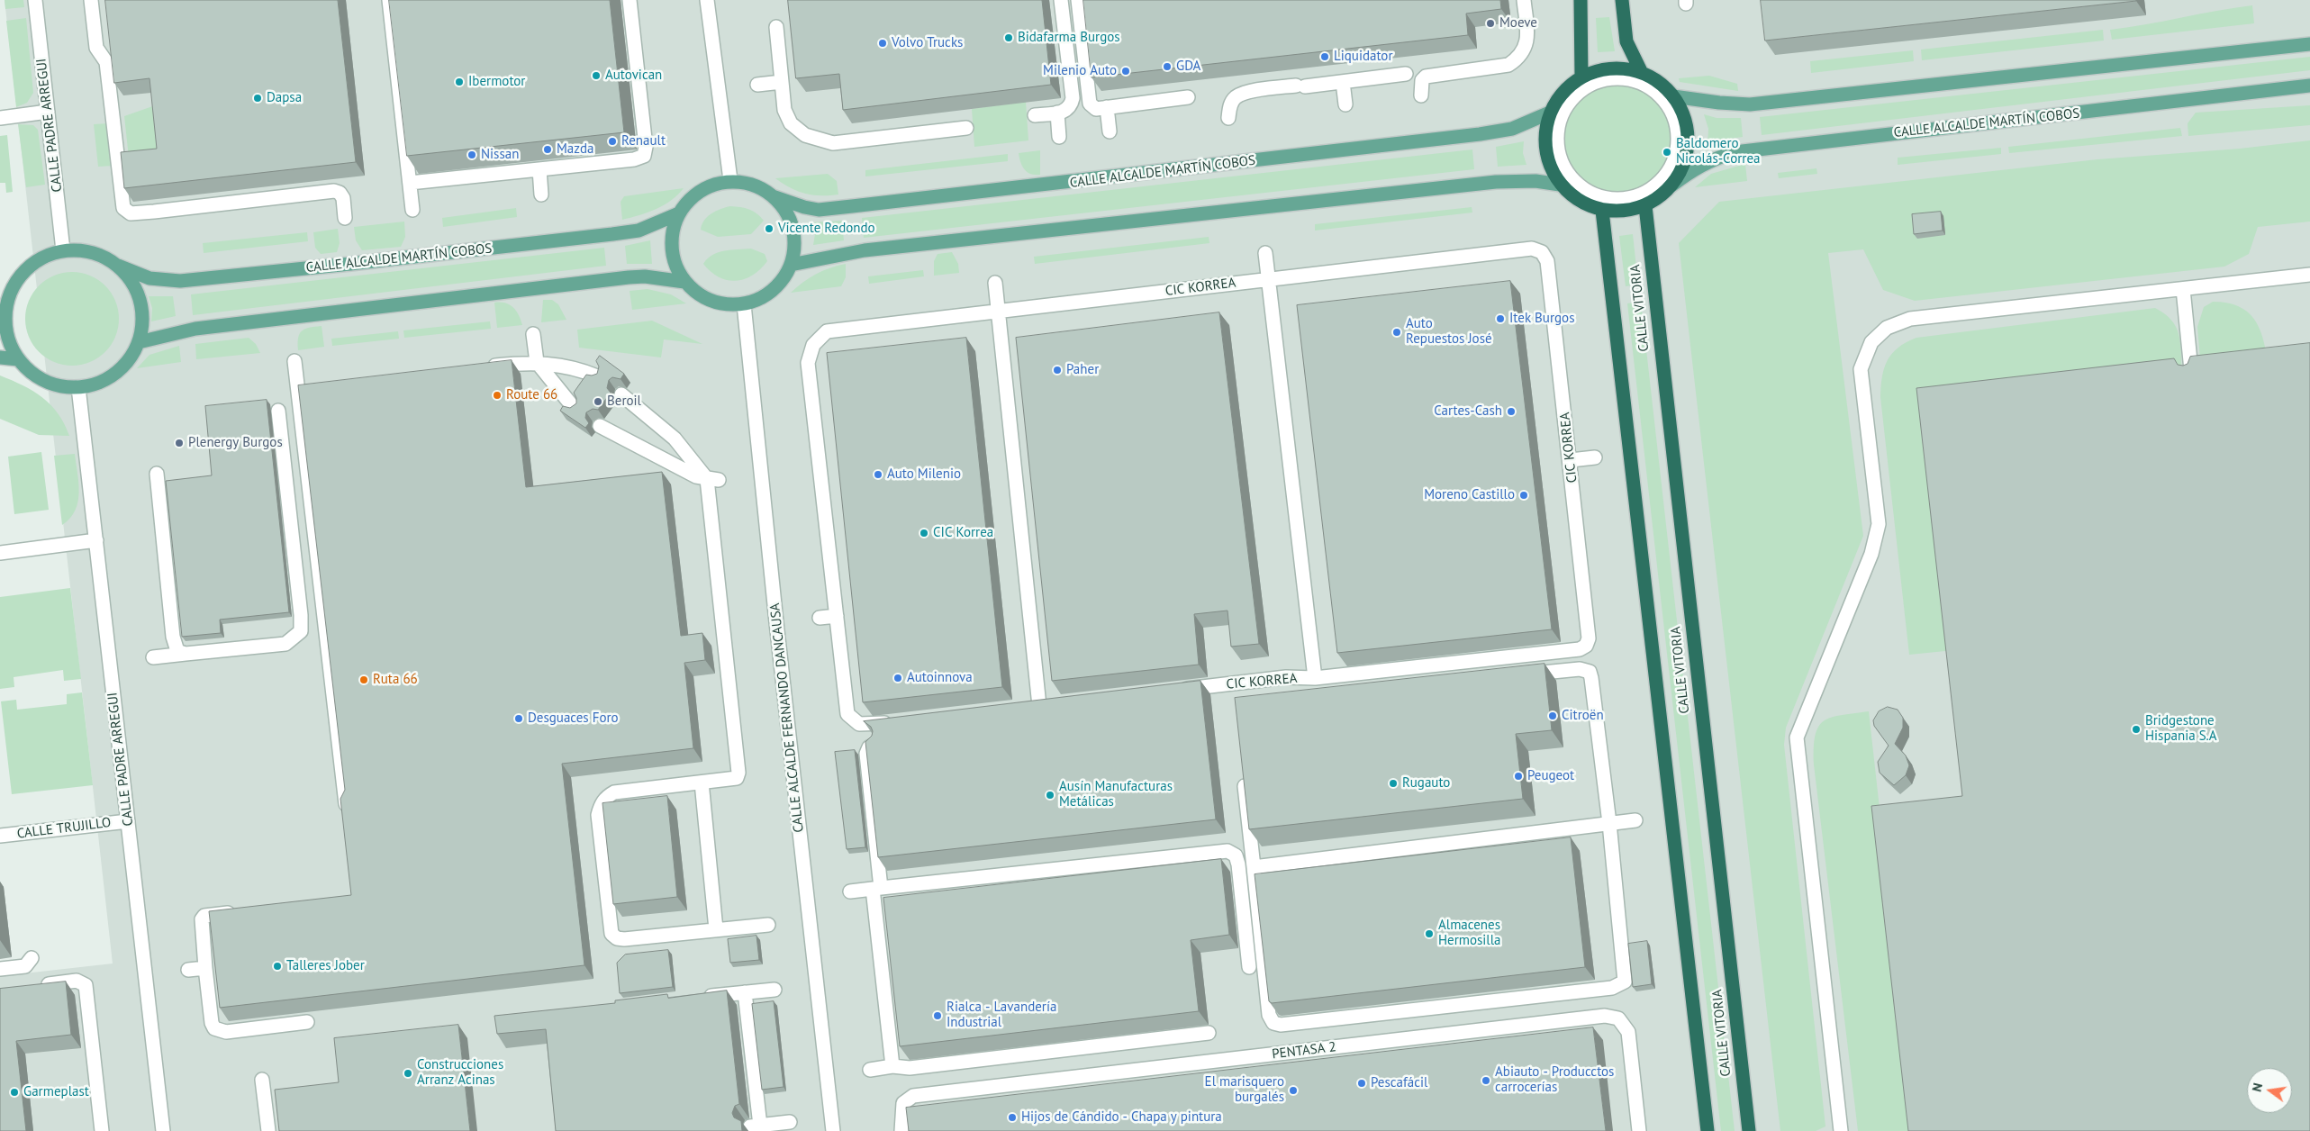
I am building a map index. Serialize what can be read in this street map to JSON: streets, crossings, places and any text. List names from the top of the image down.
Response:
{
  "streets": {
    "highway": ["CALLE VITORIA"],
    "main road": ["CALLE ALCALDE MARTÍN COBOS"],
    "street": [
      "CALLE PADRE ARREGUI",
      "CIC KORREA",
      "CALLE ALCALDE FERNANDO DANCAUSA",
      "CALLE TRUJILLO",
      "PENTASA 2"
    ]
  },
  "crossings": [
    ["CALLE ALCALDE MARTÍN COBOS", "CALLE PADRE ARREGUI"],
    ["CALLE ALCALDE MARTÍN COBOS", "CALLE ALCALDE FERNANDO DANCAUSA"],
    ["CALLE PADRE ARREGUI", "CALLE TRUJILLO"]
  ],
  "places": [
    "Moeve",
    "Bidafarma Burgos",
    "Volvo Trucks",
    "Liquidator",
    "GDA",
    "Milenio Auto",
    "Autovican",
    "Ibermotor",
    "Dapsa",
    "Renault",
    "Mazda",
    "Baldomero Nicolás-Correa",
    "Nissan",
    "Vicente Redondo",
    "Itek Burgos",
    "Auto Repuestos José",
    "Paher",
    "Route 66",
    "Beroil",
    "Cartes-Cash",
    "Plenergy Burgos",
    "Auto Milenio",
    "Moreno Castillo",
    "CIC Korrea",
    "Autoinnova",
    "Ruta 66",
    "Citroën",
    "Desguaces Foro",
    "Bridgestone Hispania S.A",
    "Peugeot",
    "Rugauto",
    "Ausín Manufacturas Metálicas",
    "Almacenes Hermosilla",
    "Talleres Jober",
    "Rialca - Lavandería Industrial",
    "Construcciones Arranz Acinas",
    "Abiauto - Producctos carrocerías",
    "Pescafácil",
    "El marisquero burgalés",
    "Garmeplast",
    "Hijos de Cándido - Chapa y pintura"
  ],
  "north": "left"
}
